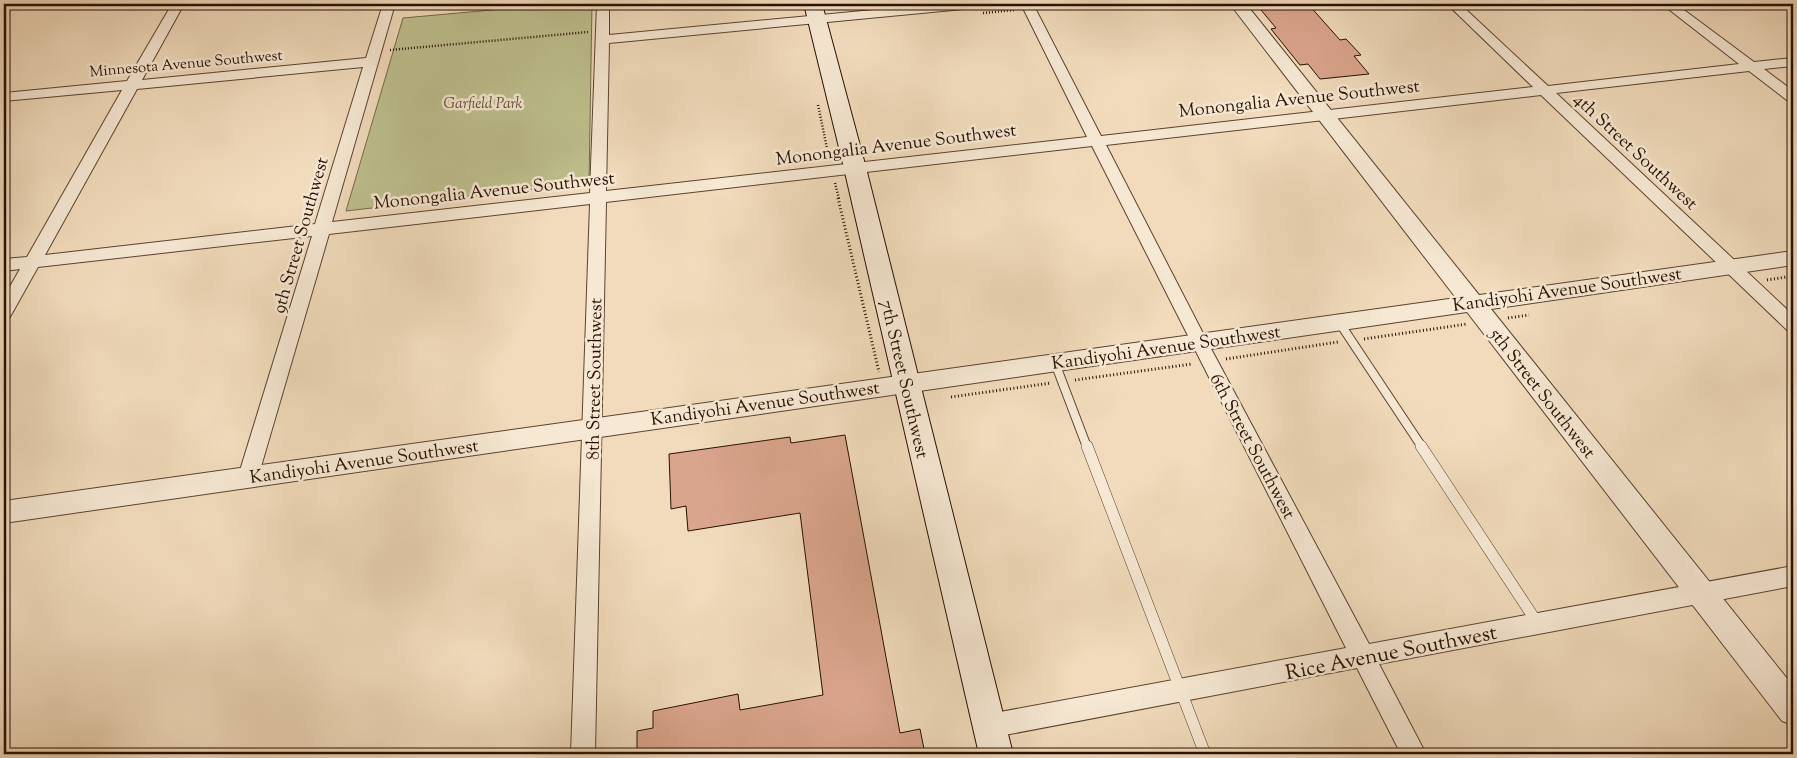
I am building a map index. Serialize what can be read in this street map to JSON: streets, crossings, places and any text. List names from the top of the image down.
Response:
{
  "streets": {
    "main road": ["7th Street Southwest"],
    "street": [
      "Minnesota Avenue Southwest",
      "Monongalia Avenue Southwest",
      "4th Street Southwest",
      "9th Street Southwest",
      "Kandiyohi Avenue Southwest",
      "8th Street Southwest",
      "5th Street Southwest",
      "6th Street Southwest",
      "Rice Avenue Southwest"
    ]
  },
  "crossings": [
    ["Minnesota Avenue Southwest", "9th Street Southwest"],
    ["Monongalia Avenue Southwest", "4th Street Southwest"],
    ["Monongalia Avenue Southwest", "9th Street Southwest"],
    ["Monongalia Avenue Southwest", "8th Street Southwest"],
    ["Monongalia Avenue Southwest", "7th Street Southwest"],
    ["Monongalia Avenue Southwest", "5th Street Southwest"],
    ["Monongalia Avenue Southwest", "6th Street Southwest"],
    ["4th Street Southwest", "Kandiyohi Avenue Southwest"],
    ["9th Street Southwest", "Kandiyohi Avenue Southwest"],
    ["Kandiyohi Avenue Southwest", "8th Street Southwest"],
    ["Kandiyohi Avenue Southwest", "7th Street Southwest"],
    ["Kandiyohi Avenue Southwest", "5th Street Southwest"],
    ["Kandiyohi Avenue Southwest", "6th Street Southwest"],
    ["7th Street Southwest", "Rice Avenue Southwest"],
    ["5th Street Southwest", "Rice Avenue Southwest"],
    ["6th Street Southwest", "Rice Avenue Southwest"]
  ],
  "parks": ["Garfield Park"]
}
